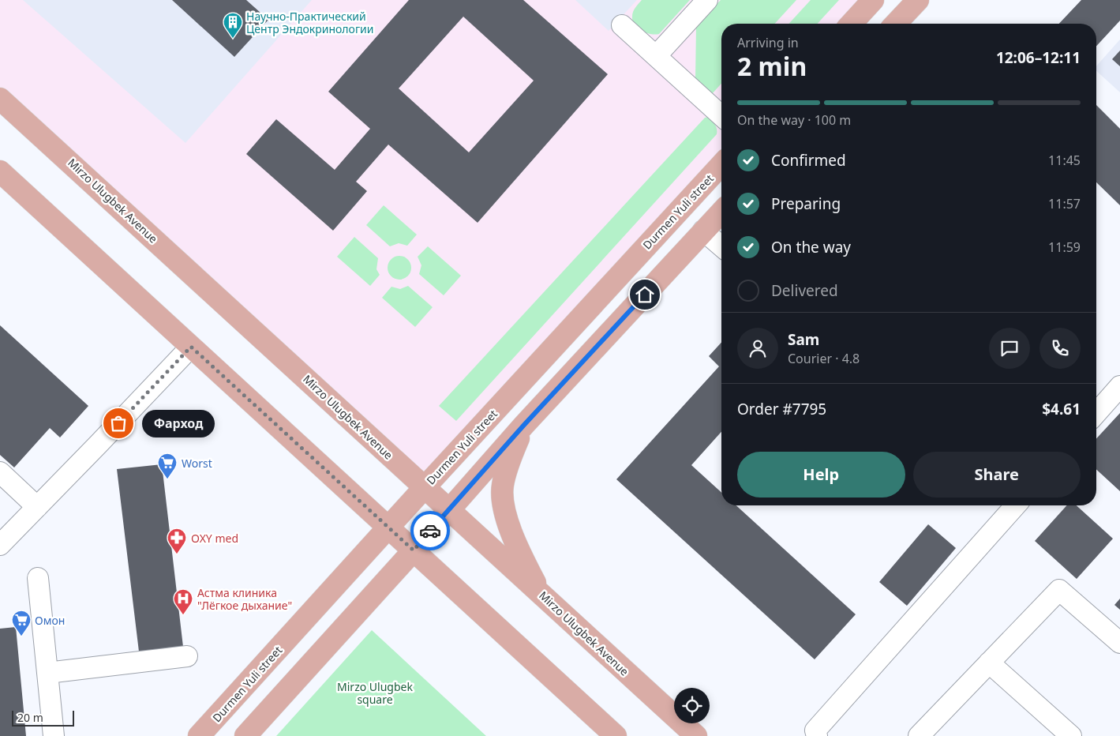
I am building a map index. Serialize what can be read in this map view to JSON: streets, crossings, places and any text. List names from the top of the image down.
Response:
{
  "streets": {
    "main road": ["Mirzo Ulugbek Avenue", "Durmen Yuli street"]
  },
  "crossings": [
    ["Mirzo Ulugbek Avenue", "Durmen Yuli street"]
  ],
  "parks": ["Mirzo Ulugbek square"],
  "places": {
    "building": ["Научно-Практический Центр Эндокринологии"],
    "other": ["Фарход"],
    "supermarket": ["Worst", "Омон"],
    "pharmacy": ["OXY med"],
    "hospital": ["Астма клиника \"Лёгкое дыхание\""]
  },
  "scale_bar": "20 m",
  "page": {
    "heading": ["2 min", "Arriving in", "12:06–12:11"],
    "panel": [
      "Sam",
      "Courier · 4.8",
      "Order #7795",
      "$4.61"
    ],
    "bar": "On the way · 100 m",
    "list": [
      ["Confirmed", "11:45"],
      ["Preparing", "11:57"],
      ["On the way", "11:59"],
      "Delivered"
    ],
    "bubble": "Фарход",
    "buttons": ["Help", "Share"],
    "scale": "20 m"
  }
}
